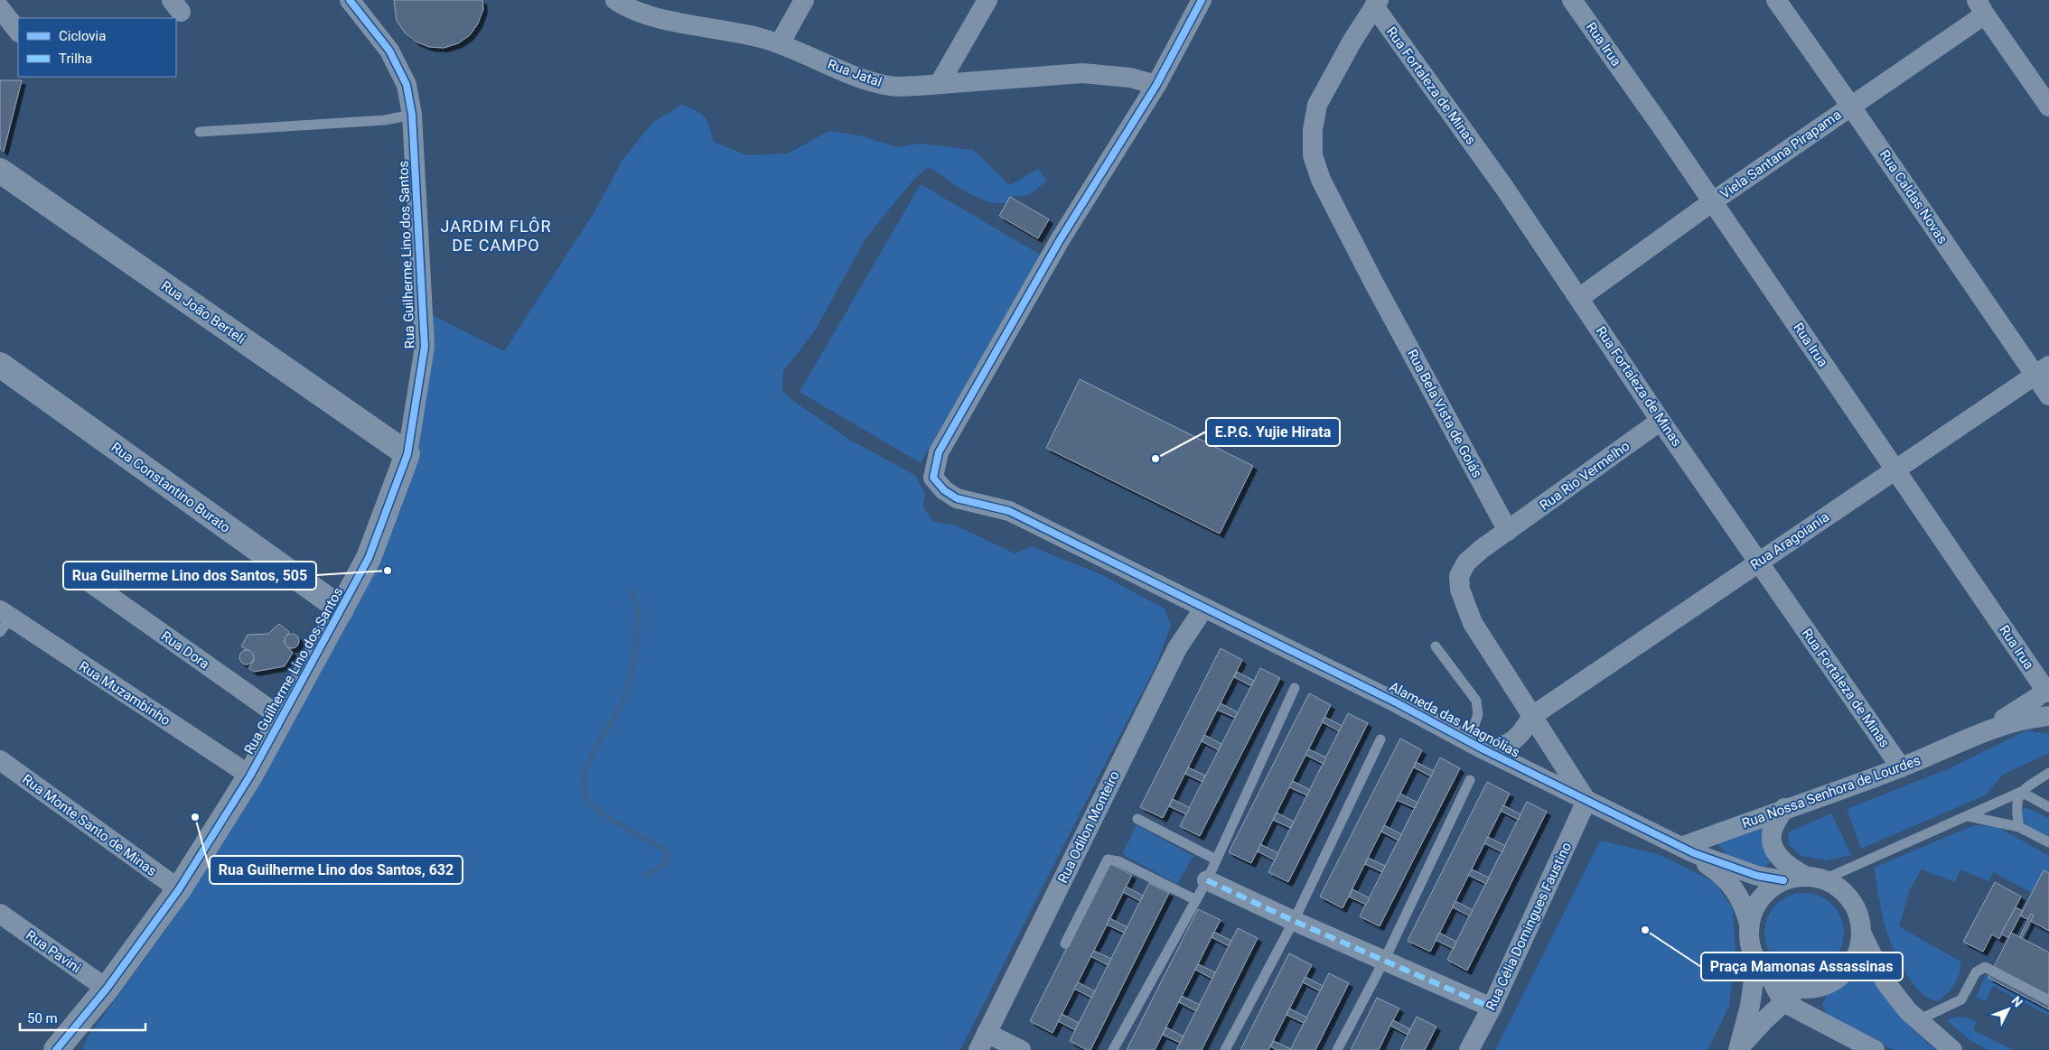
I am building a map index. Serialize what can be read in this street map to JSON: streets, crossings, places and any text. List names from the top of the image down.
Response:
{
  "streets": {
    "street": [
      "Rua Irua",
      "Rua Jatal",
      "Rua Fortaleza de Minas",
      "Viela Santana Pirapama",
      "Rua Caldas Novas",
      "Rua Guilherme Lino dos Santos",
      "Rua João Berteli",
      "Rua Bela Vista de Goiás",
      "Rua Rio Vermelho",
      "Rua Constantino Burato",
      "Rua Aragoiania",
      "Rua Dora",
      "Rua Muzambinho",
      "Alameda das Magnólias",
      "Rua Nossa Senhora de Lourdes",
      "Rua Monte Santo de Minas",
      "Rua Odilon Monteiro",
      "Rua Célia Domingues Faustino",
      "Rua Pavini"
    ]
  },
  "crossings": [
    ["Rua Irua", "Viela Santana Pirapama"],
    ["Rua Irua", "Rua Aragoiania"],
    ["Rua Irua", "Rua Nossa Senhora de Lourdes"],
    ["Rua Jatal", "Alameda das Magnólias"],
    ["Rua Fortaleza de Minas", "Viela Santana Pirapama"],
    ["Rua Fortaleza de Minas", "Rua Bela Vista de Goiás"],
    ["Rua Fortaleza de Minas", "Rua Rio Vermelho"],
    ["Rua Fortaleza de Minas", "Rua Aragoiania"],
    ["Rua Fortaleza de Minas", "Rua Nossa Senhora de Lourdes"],
    ["Viela Santana Pirapama", "Rua Caldas Novas"],
    ["Rua Caldas Novas", "Rua Aragoiania"],
    ["Rua Guilherme Lino dos Santos", "Rua João Berteli"],
    ["Rua Guilherme Lino dos Santos", "Rua Constantino Burato"],
    ["Rua Guilherme Lino dos Santos", "Rua Dora"],
    ["Rua Guilherme Lino dos Santos", "Rua Muzambinho"],
    ["Rua Guilherme Lino dos Santos", "Rua Monte Santo de Minas"],
    ["Rua Guilherme Lino dos Santos", "Rua Pavini"],
    ["Rua Bela Vista de Goiás", "Rua Rio Vermelho"],
    ["Rua Aragoiania", "Alameda das Magnólias"],
    ["Alameda das Magnólias", "Rua Nossa Senhora de Lourdes"],
    ["Alameda das Magnólias", "Rua Odilon Monteiro"],
    ["Alameda das Magnólias", "Rua Célia Domingues Faustino"]
  ],
  "districts": ["JARDIM FLÔR DE CAMPO"],
  "places": [
    "E.P.G. Yujie Hirata",
    "Rua Guilherme Lino dos Santos, 505",
    "Rua Guilherme Lino dos Santos, 632",
    "Praça Mamonas Assassinas"
  ],
  "legend": ["Ciclovia", "Trilha"],
  "scale_bar": "50 m",
  "north": "top right"
}
